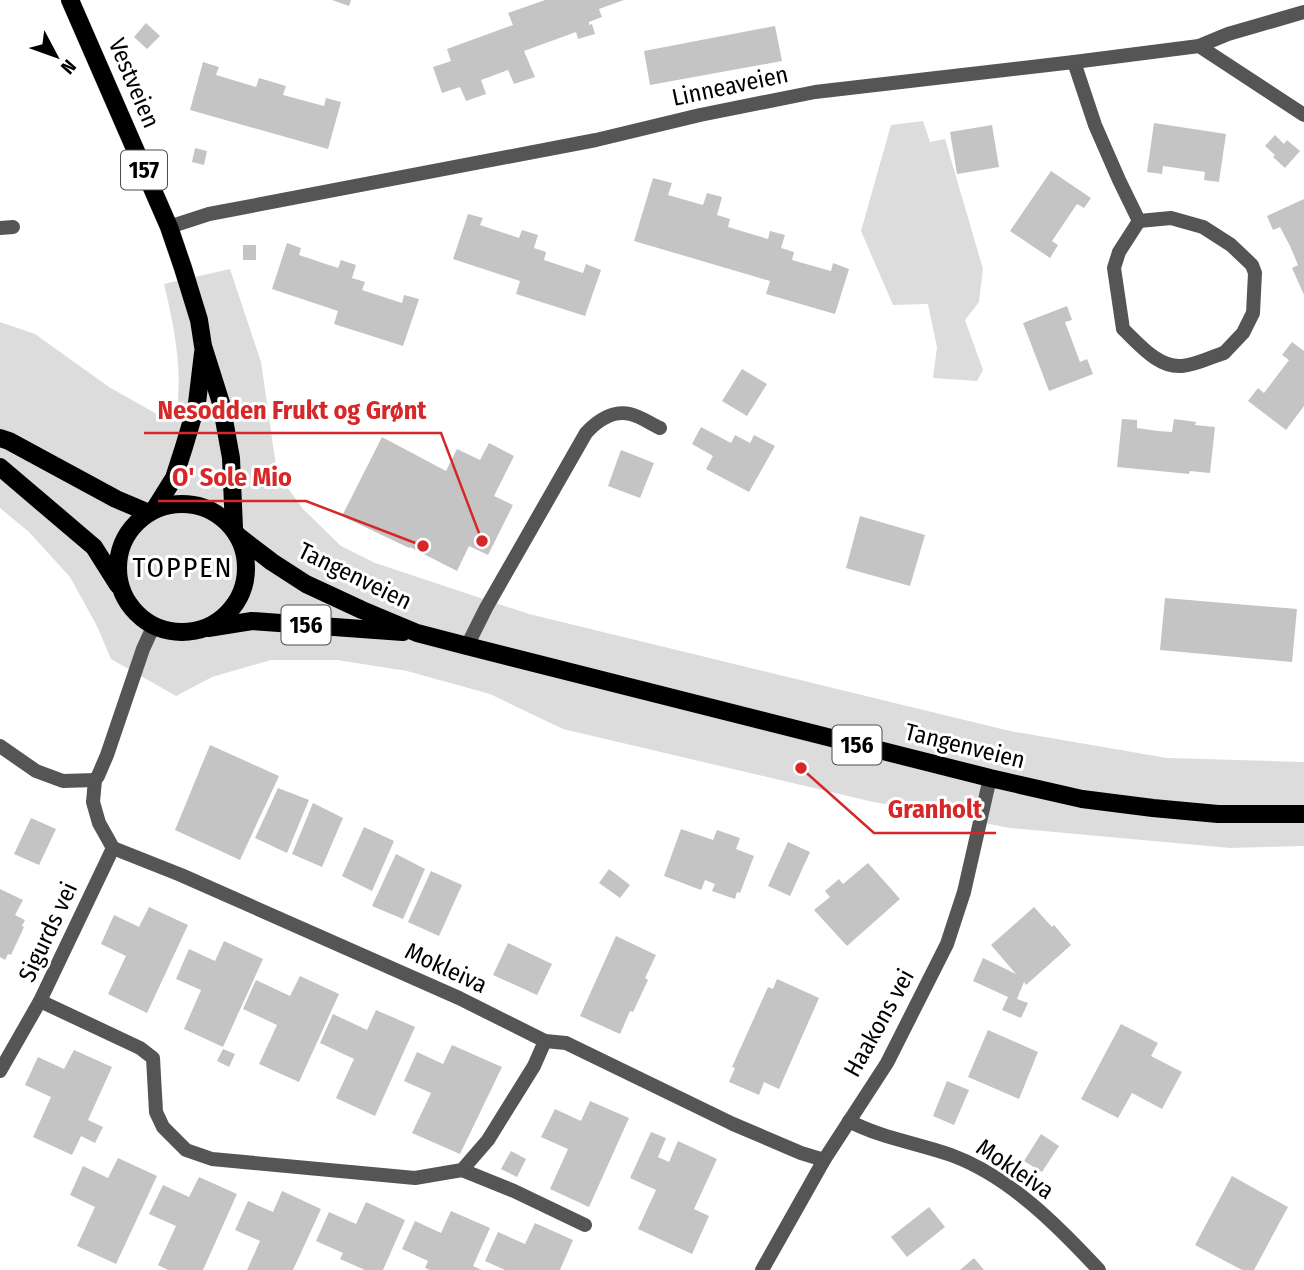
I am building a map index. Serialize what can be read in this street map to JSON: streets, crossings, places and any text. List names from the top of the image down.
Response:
{
  "streets": {
    "main road": [
      "Vestveien",
      "157",
      "Tangenveien",
      "156"
    ],
    "street": [
      "Linneaveien",
      "Sigurds vei",
      "Mokleiva",
      "Haakons vei"
    ]
  },
  "crossings": [
    ["Vestveien", "Linneaveien"],
    ["Vestveien", "Tangenveien"],
    ["Vestveien", "156"],
    ["Tangenveien", "156"],
    ["Tangenveien", "Haakons vei"],
    ["Sigurds vei", "Mokleiva"],
    ["Mokleiva", "Haakons vei"]
  ],
  "districts": ["TOPPEN"],
  "places": ["Nesodden Frukt og Grønt", "O' Sole Mio", "Granholt"],
  "north": "bottom right"
}
